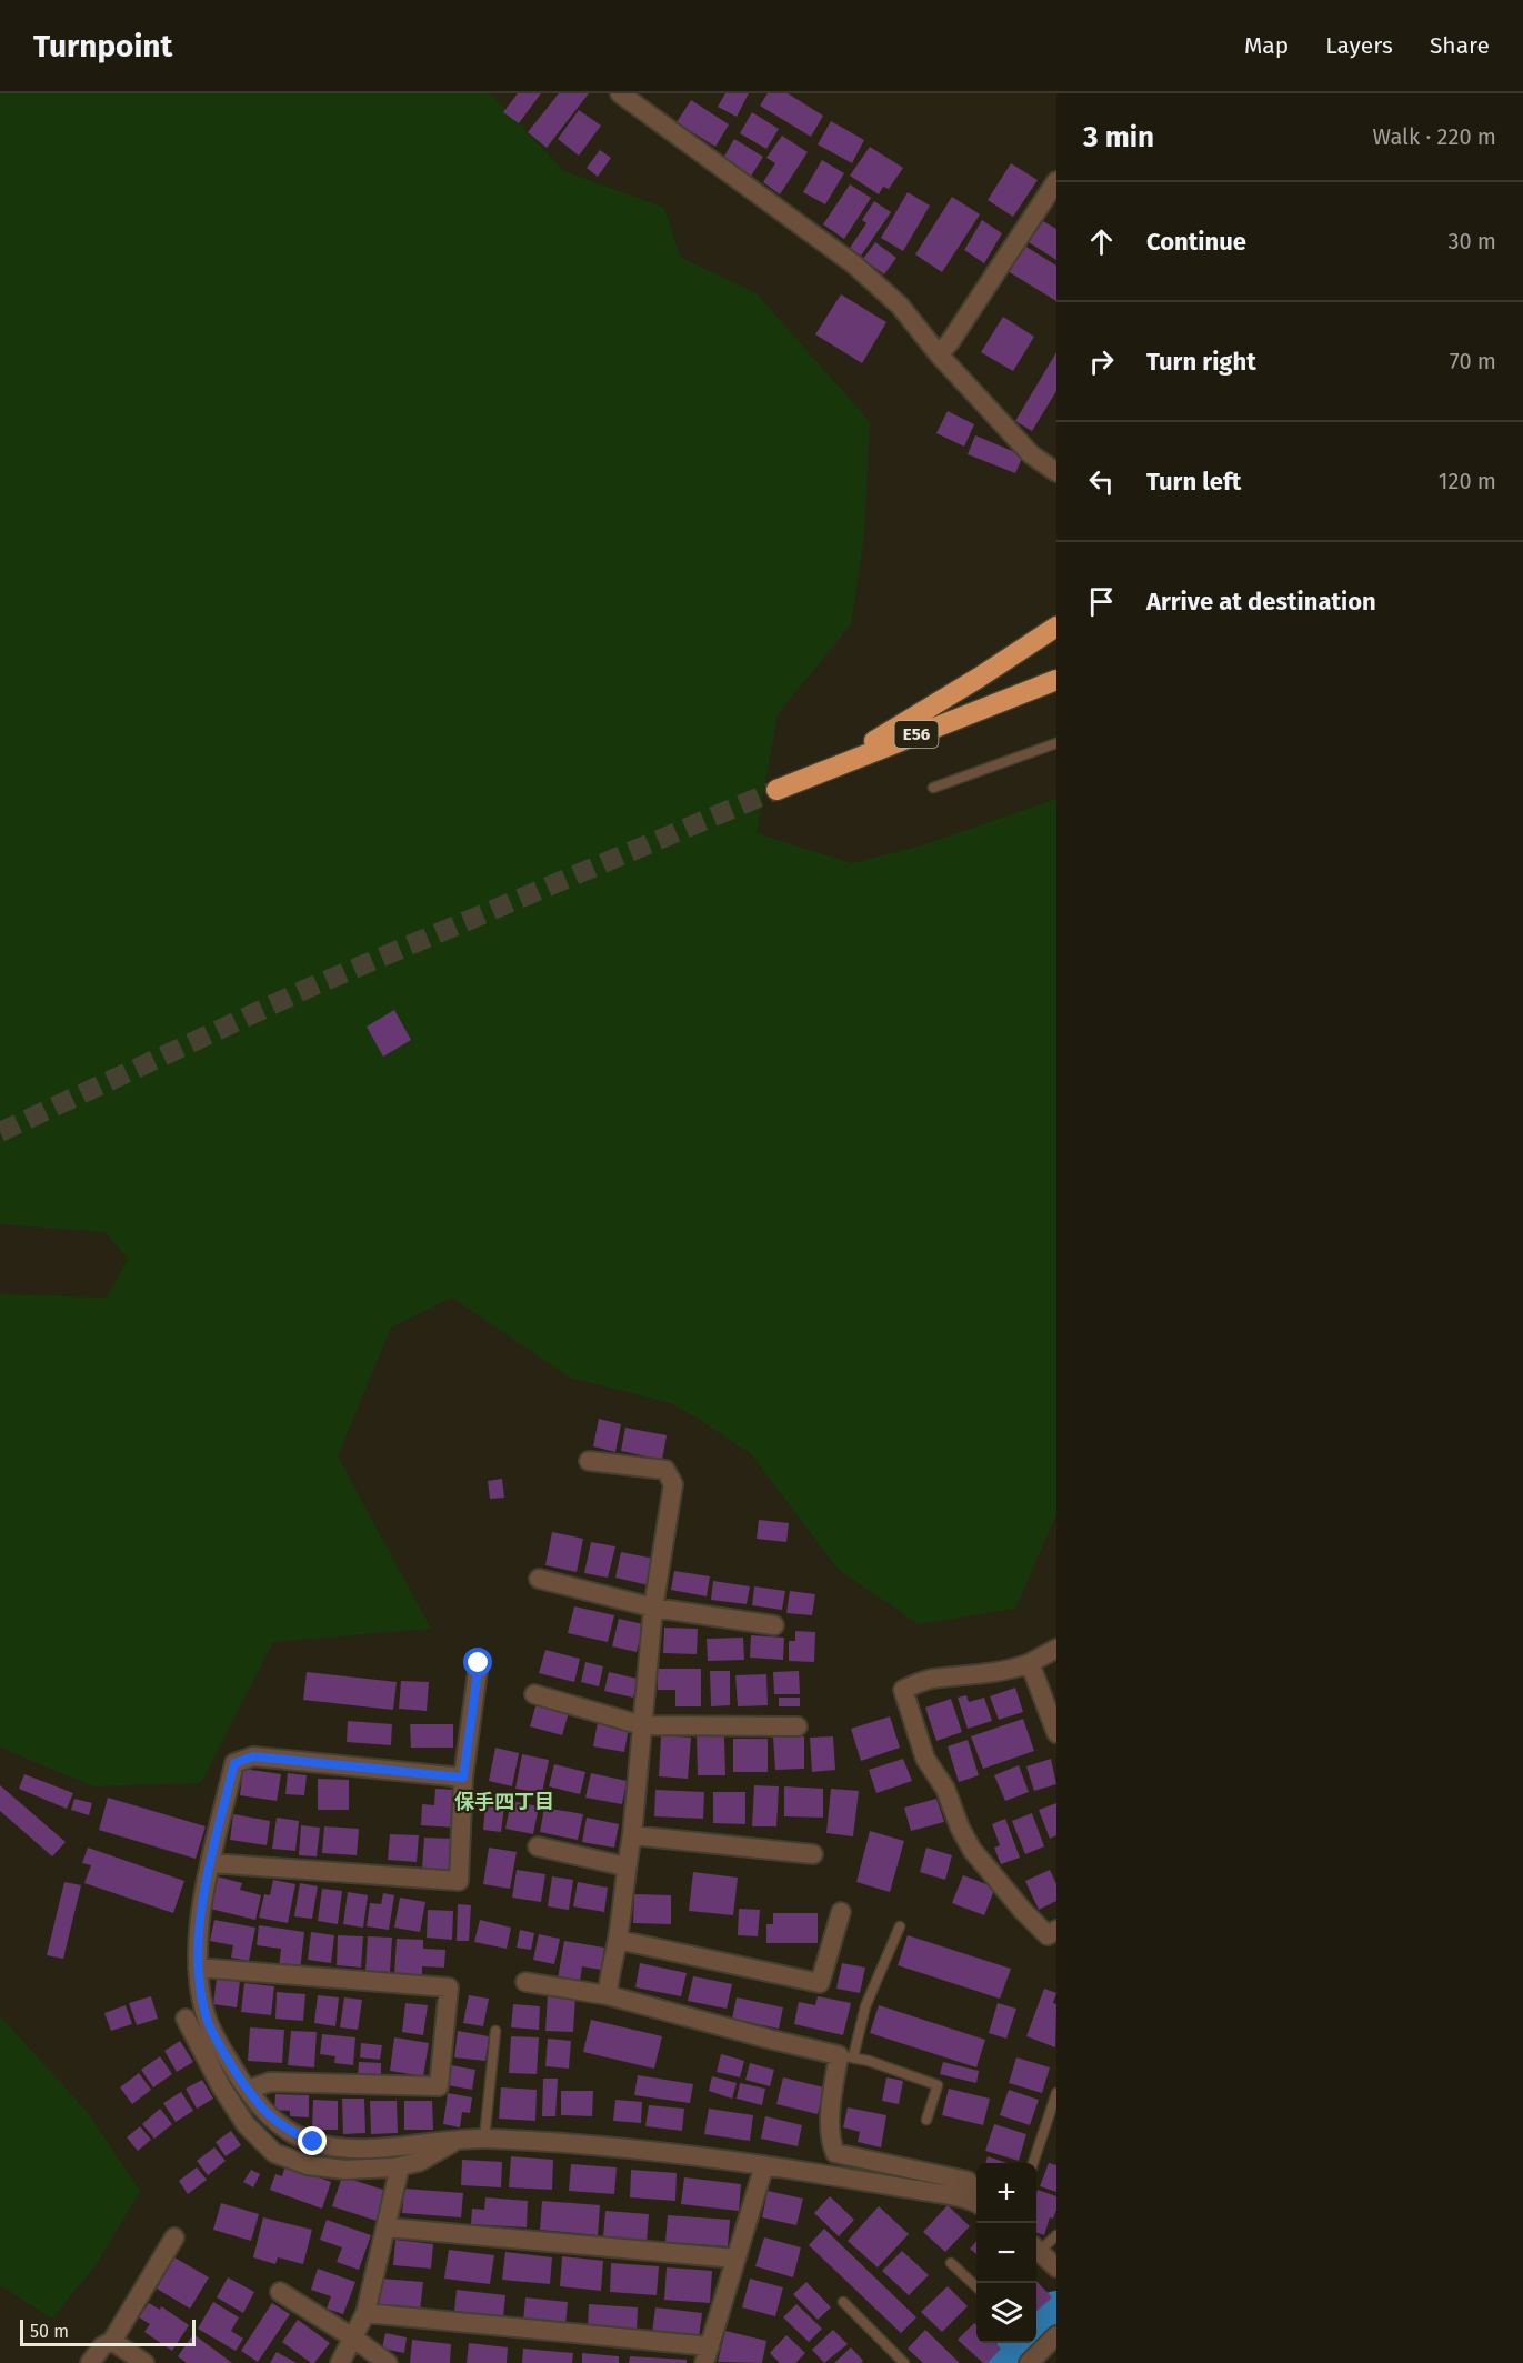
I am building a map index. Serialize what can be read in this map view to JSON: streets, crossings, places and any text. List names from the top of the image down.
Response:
{
  "streets": {
    "highway": ["E56"]
  },
  "districts": ["保手四丁目"],
  "scale_bar": "50 m",
  "page": {
    "header": "Turnpoint",
    "nav": ["Map", "Layers", "Share"],
    "heading": ["3 min", "Walk · 220 m"],
    "list": [
      ["Continue", "30 m"],
      ["Turn right", "70 m"],
      ["Turn left", "120 m"],
      "Arrive at destination"
    ],
    "map_buttons": ["+", "−"],
    "scale": "50 m"
  }
}
